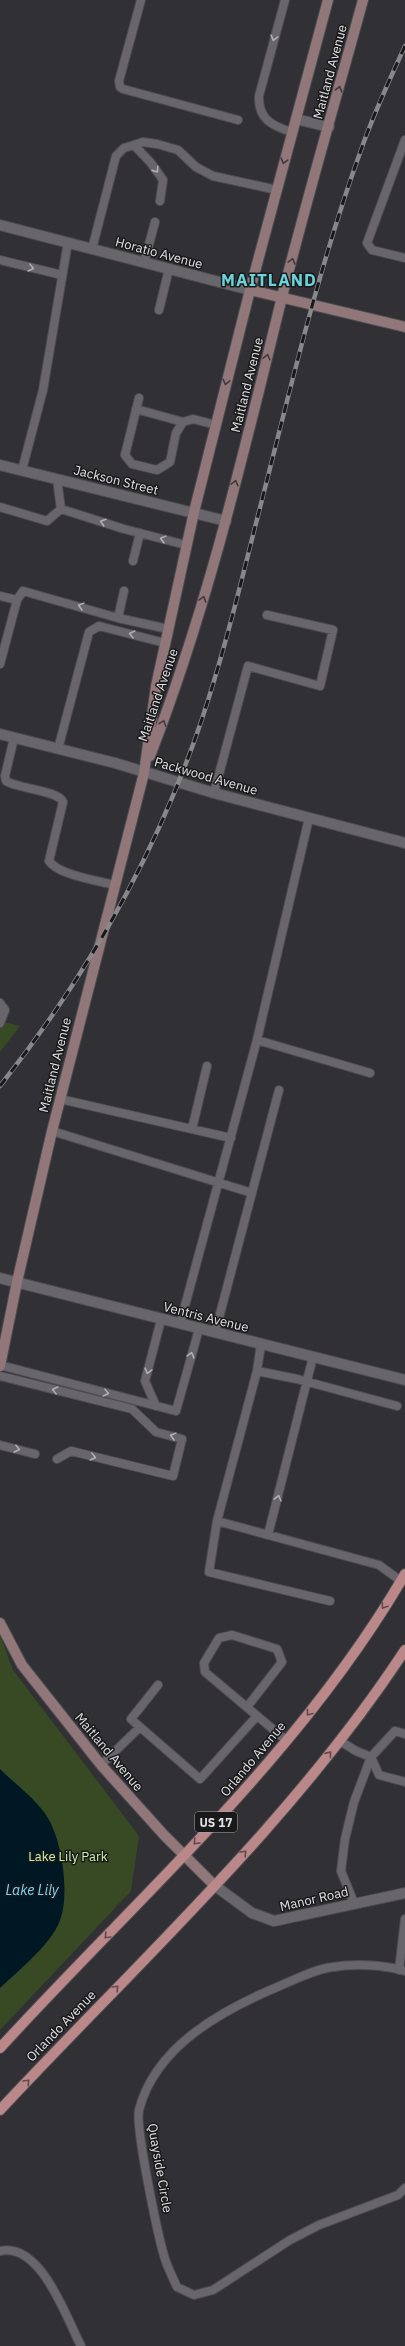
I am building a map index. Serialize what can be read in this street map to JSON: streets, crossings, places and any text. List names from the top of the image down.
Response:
{
  "streets": {
    "main road": [
      "Maitland Avenue",
      "Horatio Avenue",
      "Orlando Avenue",
      "US 17"
    ],
    "street": [
      "Jackson Street",
      "Packwood Avenue",
      "Ventris Avenue",
      "Manor Road"
    ],
    "lane": ["Quayside Circle"]
  },
  "crossings": [
    ["Maitland Avenue", "Horatio Avenue"],
    ["Maitland Avenue", "Jackson Street"],
    ["Maitland Avenue", "Packwood Avenue"],
    ["Maitland Avenue", "Ventris Avenue"],
    ["Maitland Avenue", "Orlando Avenue"],
    ["Maitland Avenue", "Manor Road"],
    ["Orlando Avenue", "Manor Road"]
  ],
  "districts": ["MAITLAND"],
  "water": ["Lake Lily"],
  "parks": ["Lake Lily Park"]
}
